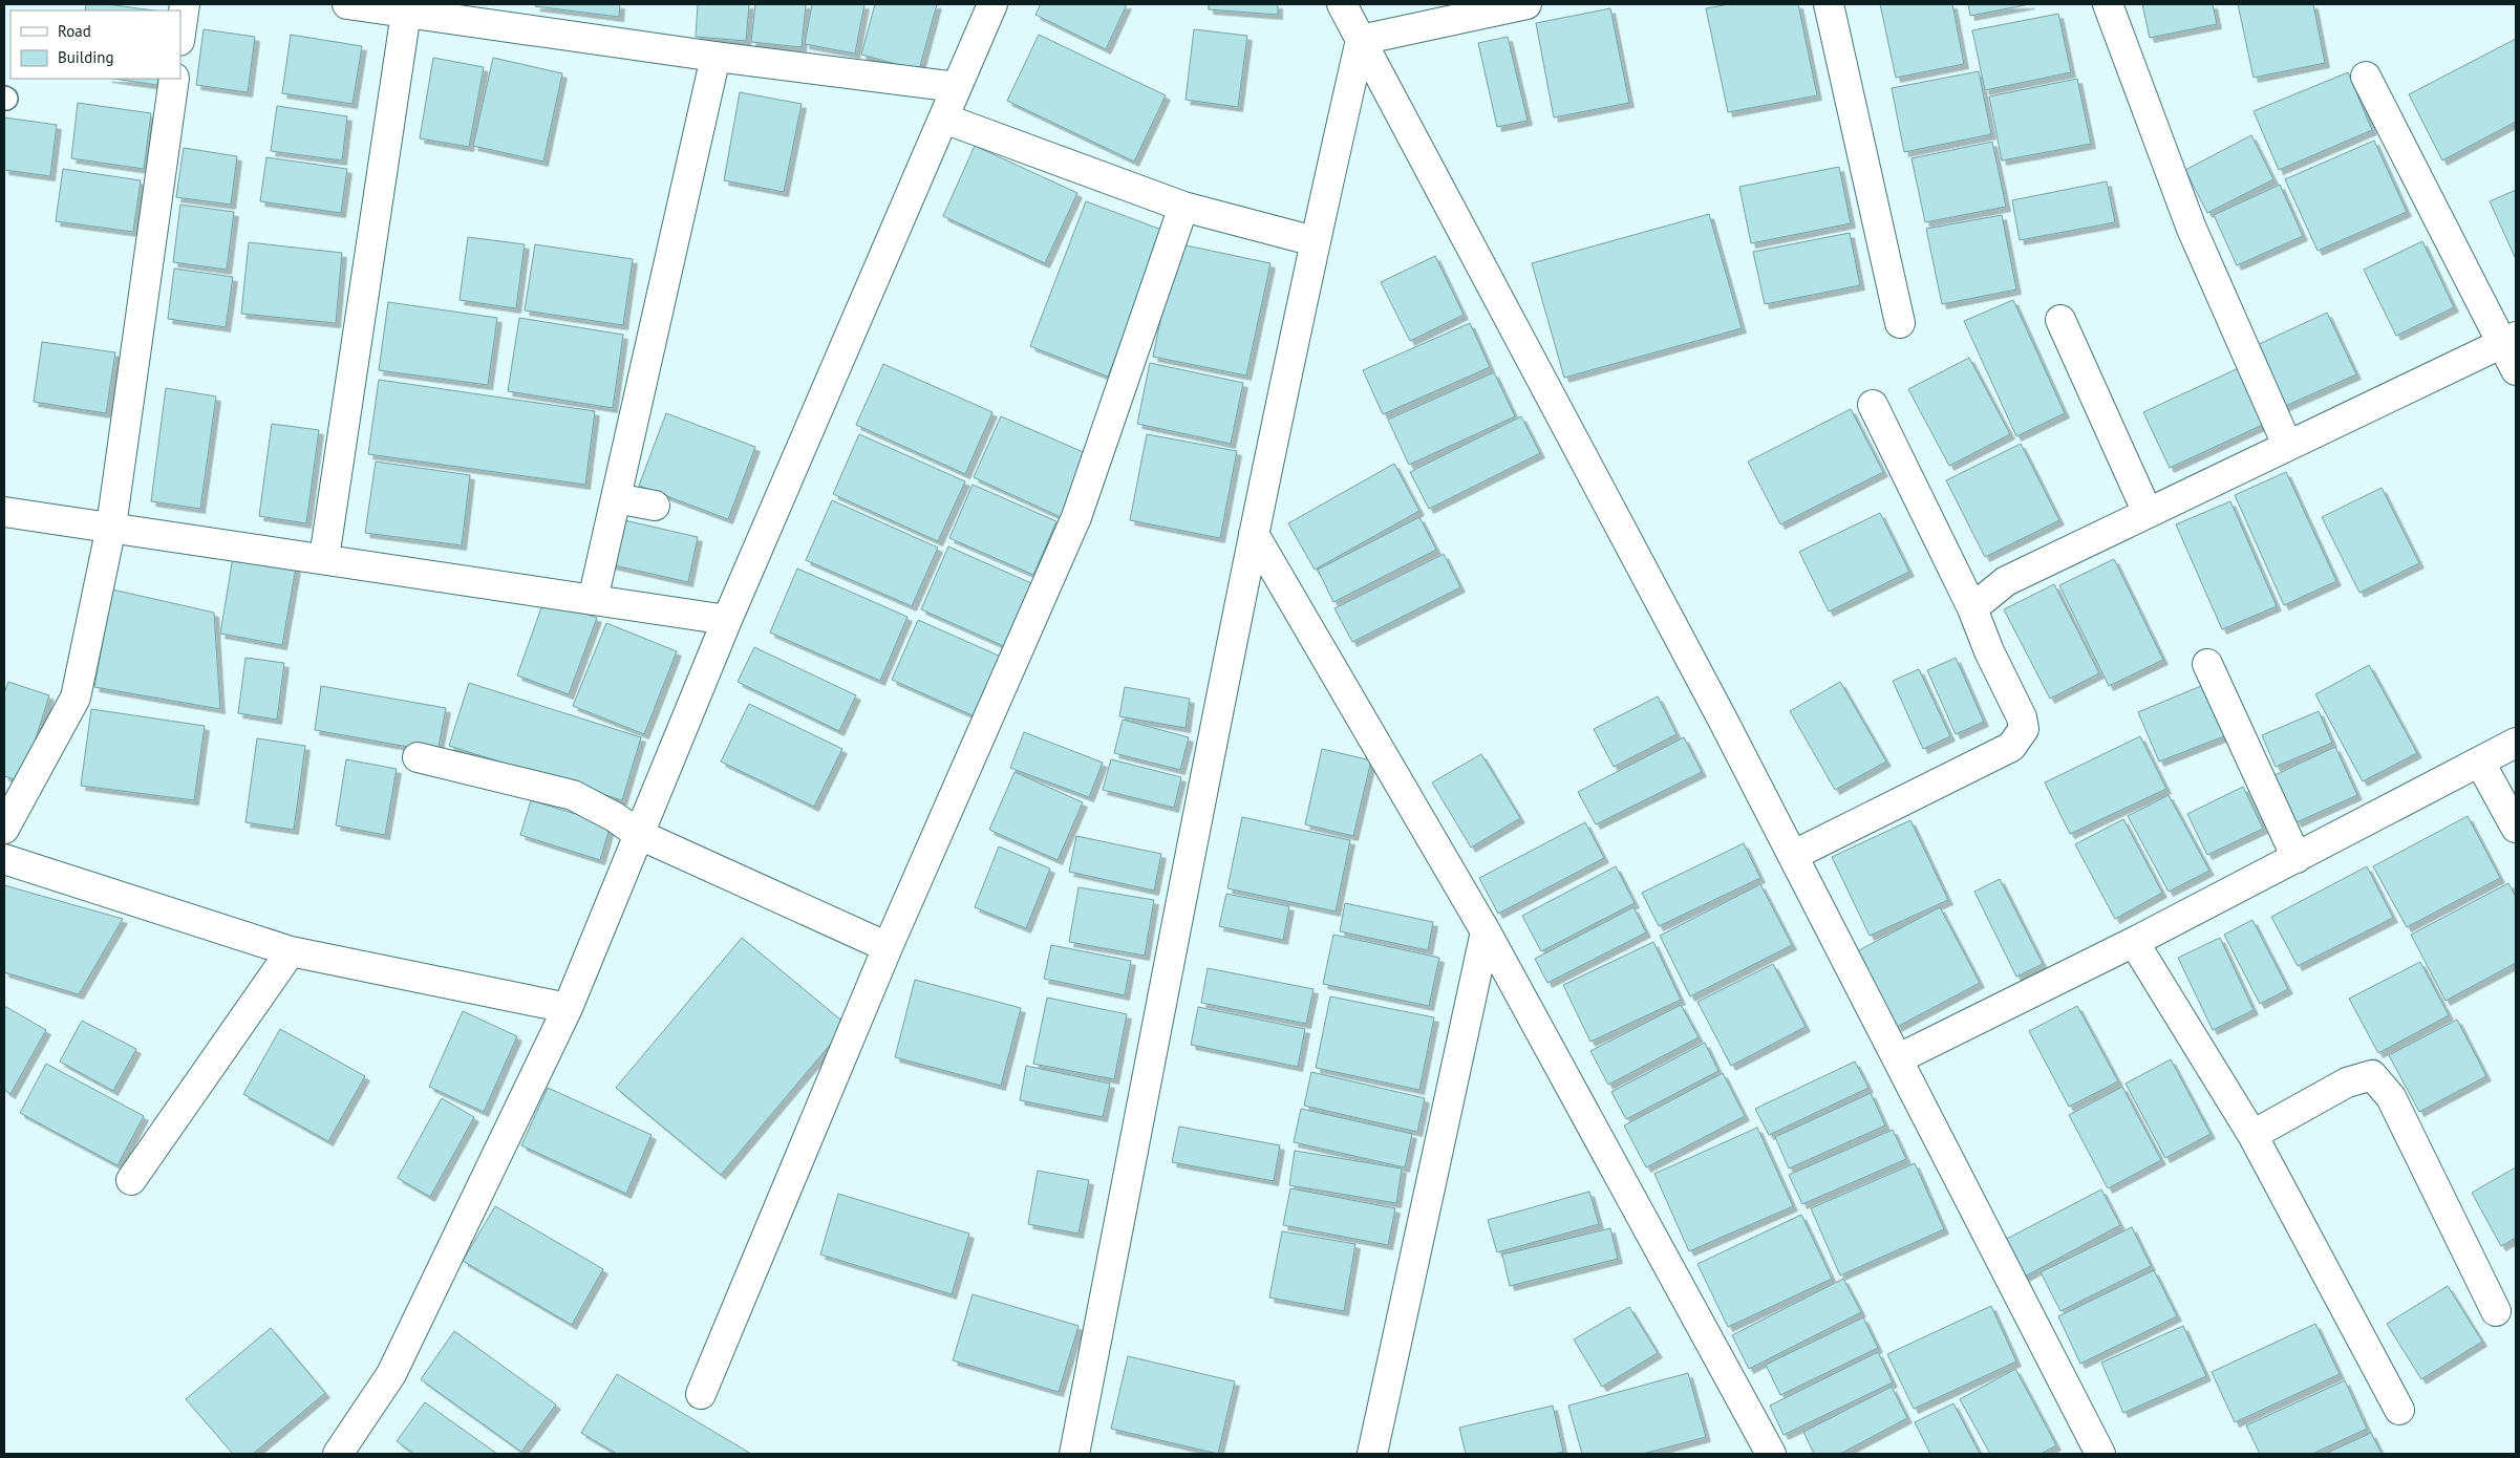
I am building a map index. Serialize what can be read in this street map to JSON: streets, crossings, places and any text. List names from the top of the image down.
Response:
{
  "legend": ["Road", "Building"]
}
